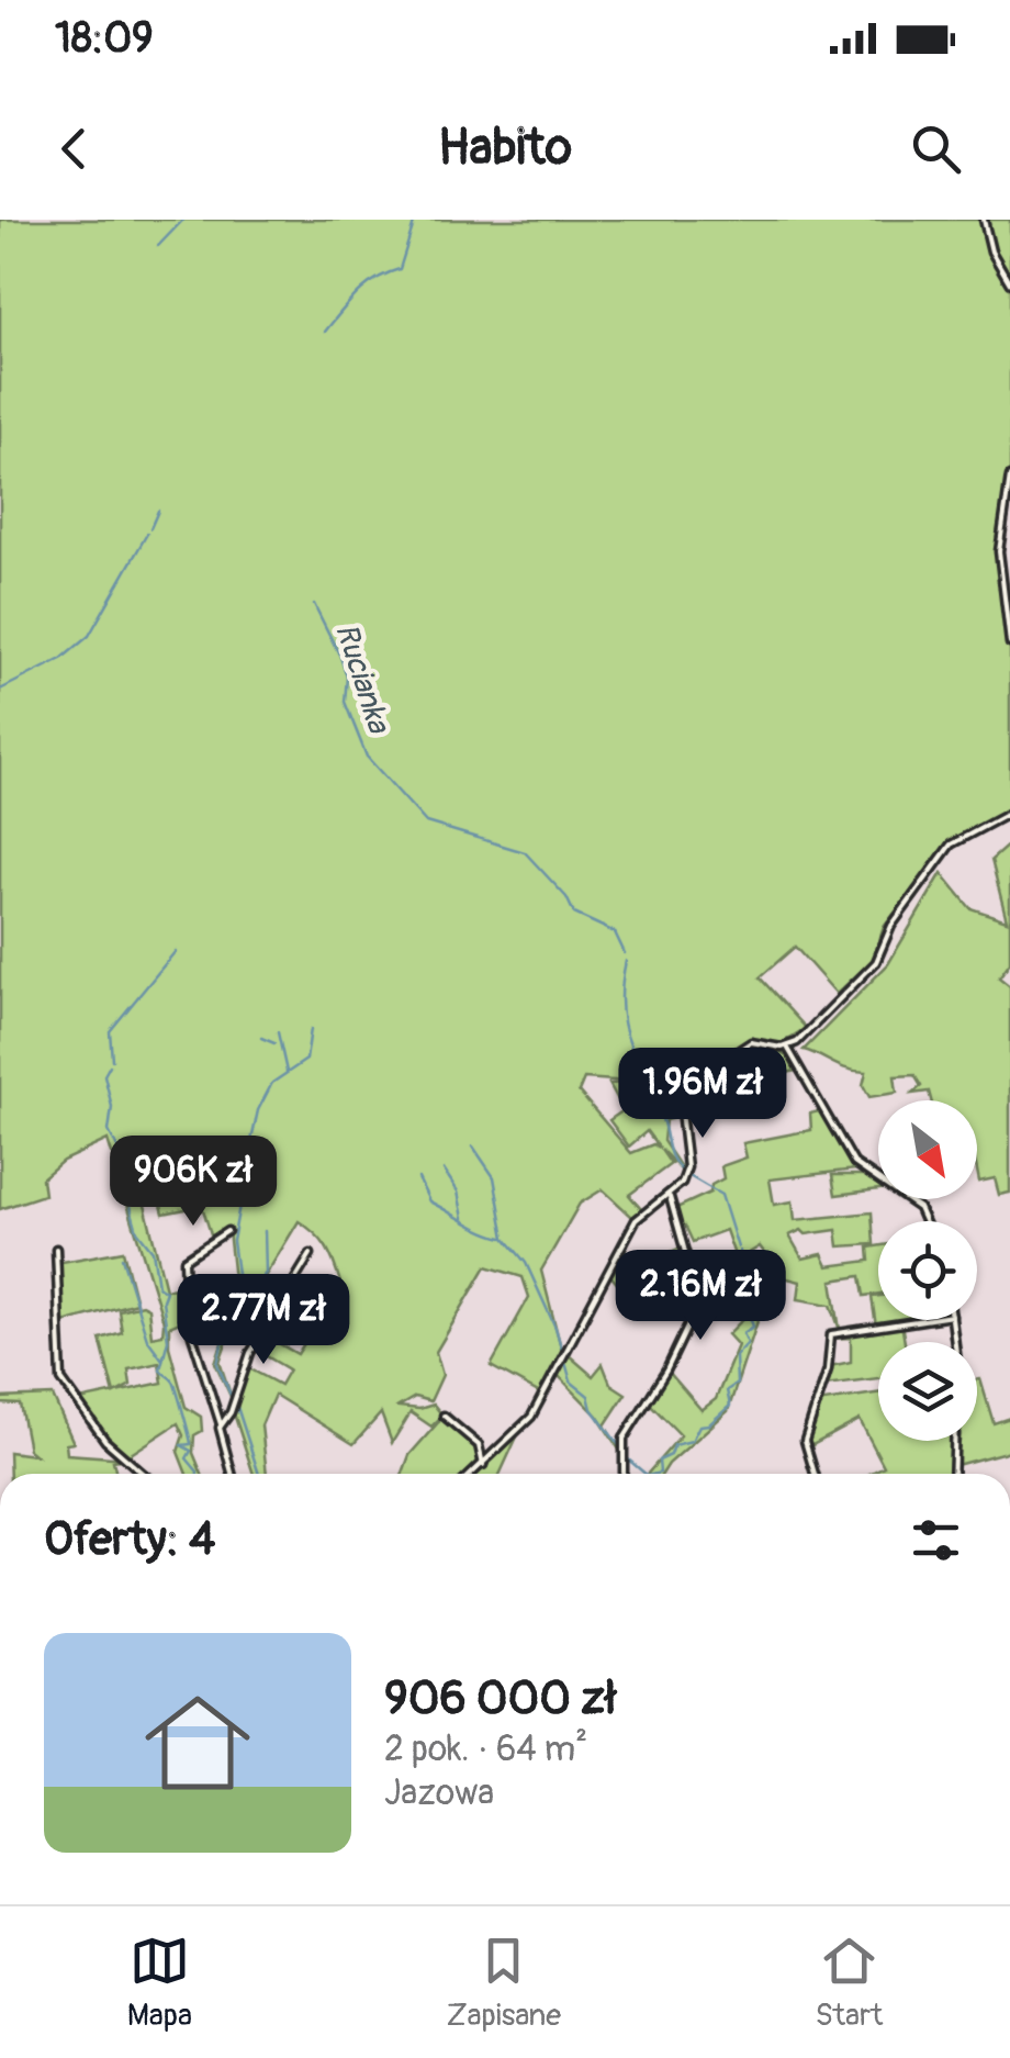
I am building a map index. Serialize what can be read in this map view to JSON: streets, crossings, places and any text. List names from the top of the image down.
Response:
{
  "water": ["Rucianka"],
  "north": "bottom right",
  "page": {
    "status": "18:09",
    "header": "Habito",
    "price": [
      "1.96M zł",
      "906K zł",
      "2.16M zł",
      "2.77M zł"
    ],
    "heading": "Oferty: 4",
    "list": [
      {
        "name": "906 000 zł",
        "note": "2 pok. · 64 m² · Jazowa"
      }
    ],
    "tabs": ["Mapa", "Zapisane", "Start"]
  }
}
